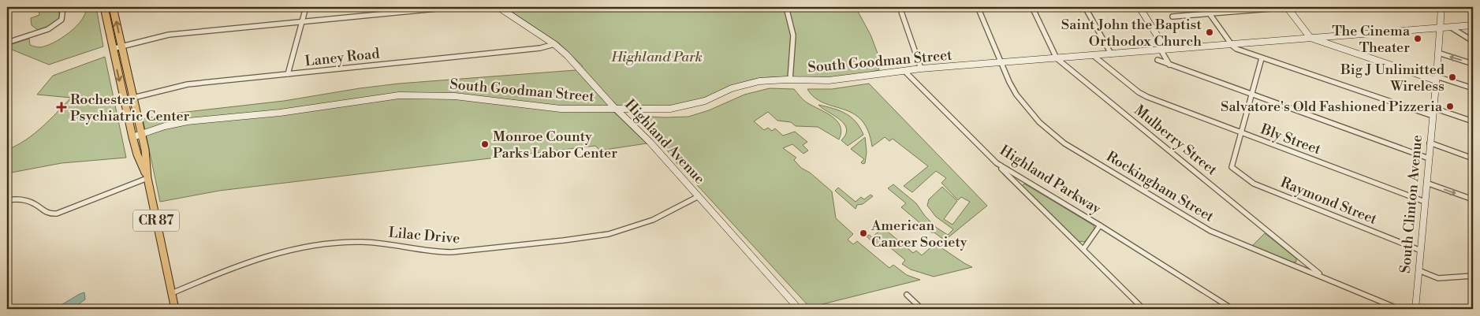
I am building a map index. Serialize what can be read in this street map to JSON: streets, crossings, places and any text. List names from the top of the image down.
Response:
{
  "streets": {
    "main road": [
      "South Goodman Street",
      "Highland Avenue",
      "South Clinton Avenue",
      "CR 87"
    ],
    "street": [
      "Laney Road",
      "Bly Street",
      "Mulberry Street",
      "Highland Parkway",
      "Rockingham Street",
      "Raymond Street",
      "Lilac Drive"
    ]
  },
  "crossings": [
    ["Laney Road", "Highland Avenue"],
    ["South Goodman Street", "Bly Street"],
    ["South Goodman Street", "Mulberry Street"],
    ["South Goodman Street", "Highland Avenue"],
    ["South Goodman Street", "Highland Parkway"],
    ["South Goodman Street", "Rockingham Street"],
    ["South Goodman Street", "South Clinton Avenue"],
    ["Bly Street", "Raymond Street"],
    ["Bly Street", "South Clinton Avenue"],
    ["Mulberry Street", "Rockingham Street"],
    ["Highland Avenue", "Lilac Drive"],
    ["Raymond Street", "South Clinton Avenue"],
    ["CR 87", "Lilac Drive"]
  ],
  "parks": ["Highland Park"],
  "places": {
    "other": [
      "Saint John the Baptist Orthodox Church",
      "The Cinema Theater",
      "Big J Unlimitted Wireless",
      "Salvatore's Old Fashioned Pizzeria",
      "Monroe County Parks Labor Center",
      "American Cancer Society"
    ],
    "health": ["Rochester Psychiatric Center"]
  }
}
